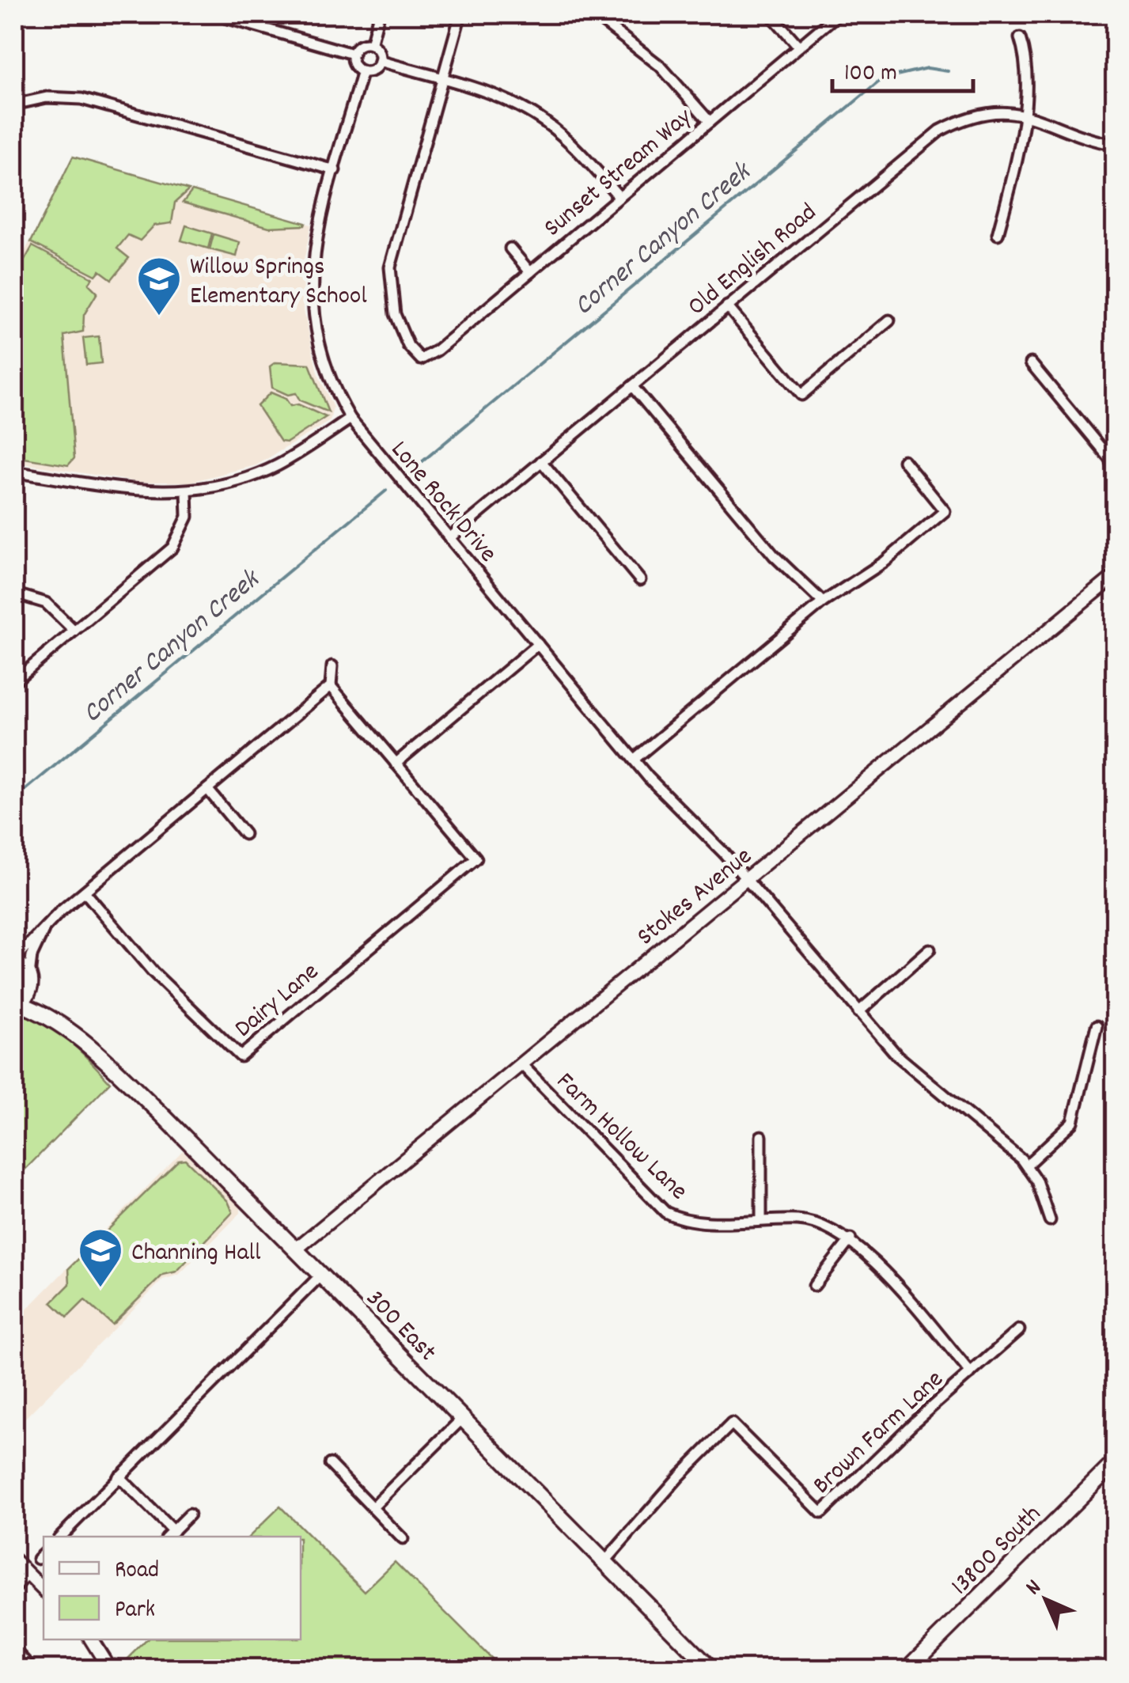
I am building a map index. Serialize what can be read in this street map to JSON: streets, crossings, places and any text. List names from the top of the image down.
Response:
{
  "streets": {
    "main road": ["300 East", "13800 South"],
    "street": [
      "Sunset Stream Way",
      "Old English Road",
      "Lone Rock Drive",
      "Stokes Avenue",
      "Dairy Lane",
      "Farm Hollow Lane",
      "Brown Farm Lane"
    ]
  },
  "crossings": [
    ["Old English Road", "Lone Rock Drive"],
    ["Lone Rock Drive", "Stokes Avenue"],
    ["Stokes Avenue", "Farm Hollow Lane"],
    ["Stokes Avenue", "300 East"],
    ["Farm Hollow Lane", "Brown Farm Lane"],
    ["300 East", "Brown Farm Lane"]
  ],
  "water": ["Corner Canyon Creek"],
  "places": {
    "school or university": ["Willow Springs Elementary School", "Channing Hall"]
  },
  "legend": ["Road", "Park"],
  "scale_bar": "100 m",
  "north": "top left"
}
